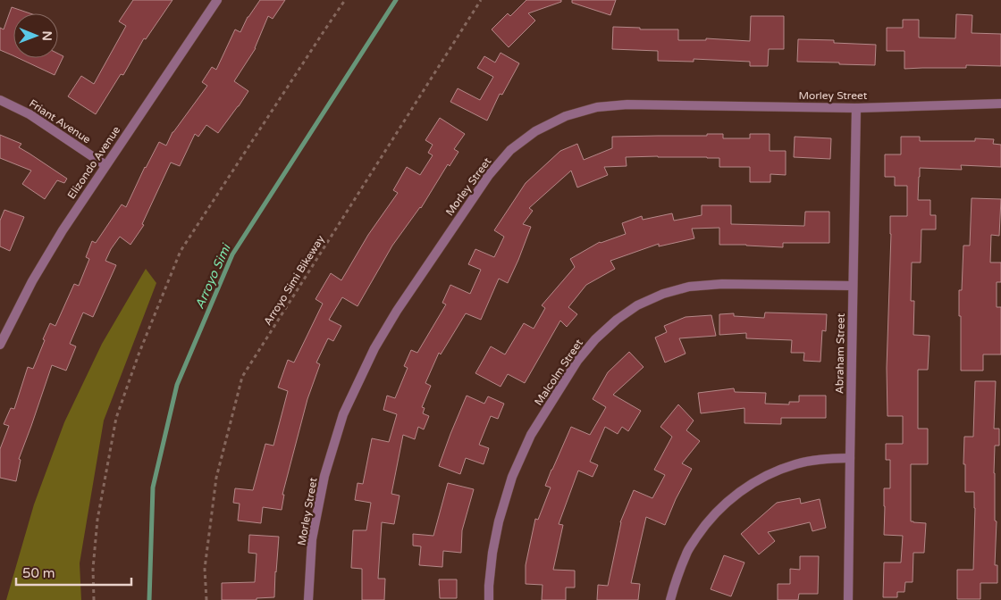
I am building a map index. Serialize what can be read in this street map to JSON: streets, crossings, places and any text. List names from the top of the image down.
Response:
{
  "streets": {
    "street": [
      "Morley Street",
      "Friant Avenue",
      "Elizondo Avenue",
      "Abraham Street",
      "Malcolm Street"
    ],
    "path": ["Arroyo Simi Bikeway"]
  },
  "crossings": [
    ["Morley Street", "Abraham Street"],
    ["Friant Avenue", "Elizondo Avenue"],
    ["Abraham Street", "Malcolm Street"]
  ],
  "water": ["Arroyo Simi"],
  "scale_bar": "50 m",
  "north": "right"
}
